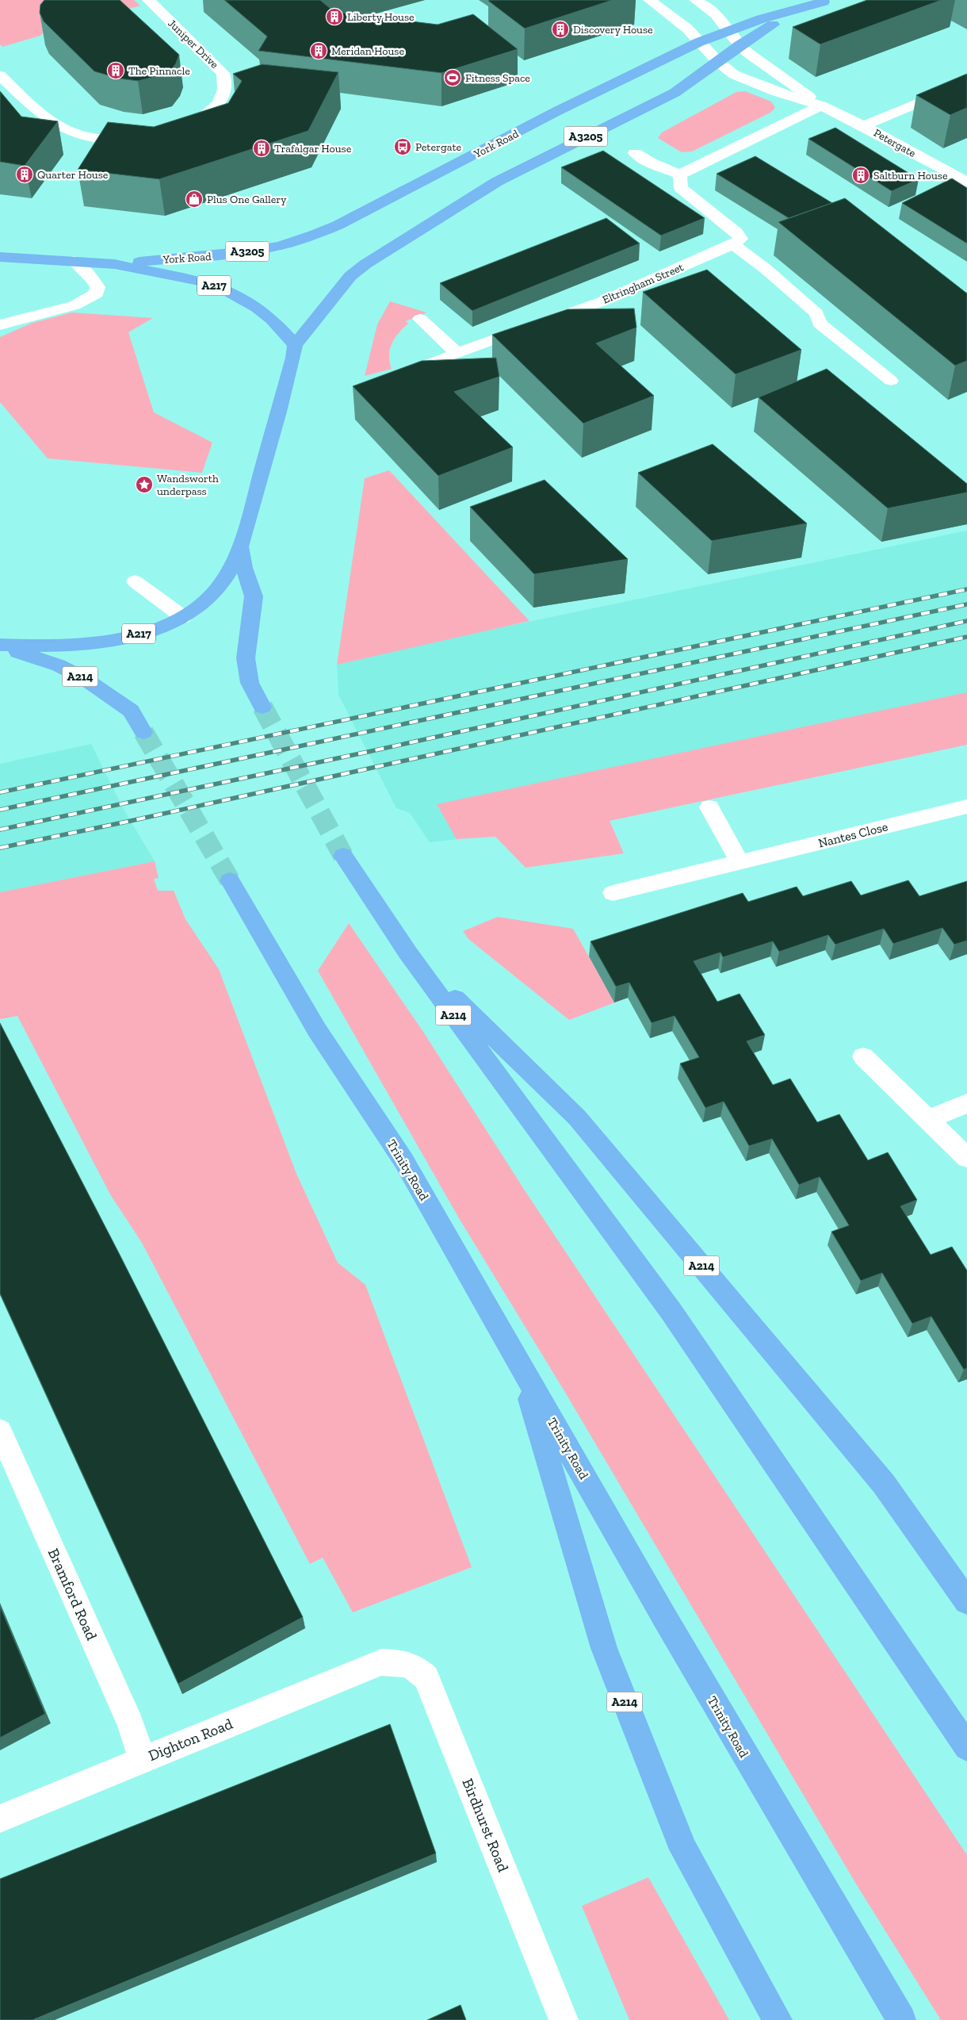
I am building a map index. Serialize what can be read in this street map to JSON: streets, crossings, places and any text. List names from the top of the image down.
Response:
{
  "streets": {
    "highway": [
      "A3205",
      "York Road",
      "A217",
      "A214",
      "Trinity Road"
    ],
    "street": [
      "Juniper Drive",
      "Petergate",
      "Eltringham Street",
      "Nantes Close",
      "Bramford Road",
      "Dighton Road",
      "Birdhurst Road"
    ]
  },
  "crossings": [
    ["Petergate", "York Road"],
    ["York Road", "A217"],
    ["A214", "Trinity Road"],
    ["Bramford Road", "Dighton Road"],
    ["Dighton Road", "Birdhurst Road"]
  ],
  "places": {
    "building": [
      "Liberty House",
      "Discovery House",
      "Meridan House",
      "The Pinnacle",
      "Trafalgar House",
      "Quarter House",
      "Saltburn House"
    ],
    "sports": ["Fitness Space"],
    "bus stop": ["Petergate"],
    "shop": ["Plus One Gallery"],
    "place": ["Wandsworth underpass"]
  }
}
